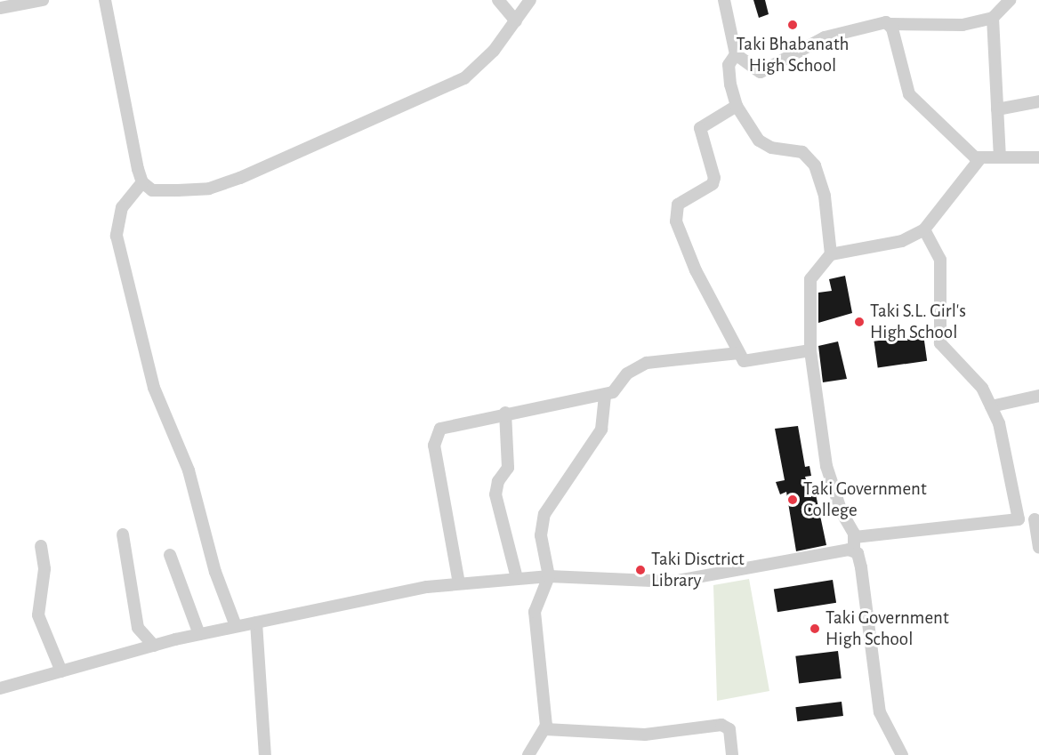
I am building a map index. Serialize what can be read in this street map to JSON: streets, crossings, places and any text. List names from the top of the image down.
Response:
{
  "places": [
    "Taki Bhabanath High School",
    "Taki S.L. Girl's High School",
    "Taki Government College",
    "Taki Disctrict Library",
    "Taki Government High School"
  ]
}
